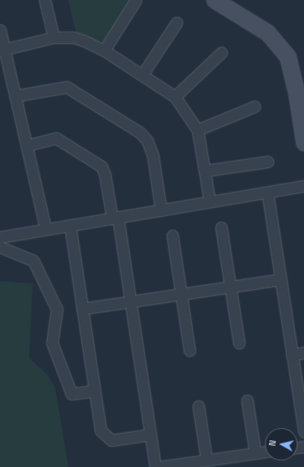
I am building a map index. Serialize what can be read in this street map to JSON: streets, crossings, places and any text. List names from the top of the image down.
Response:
{
  "north": "left"
}
